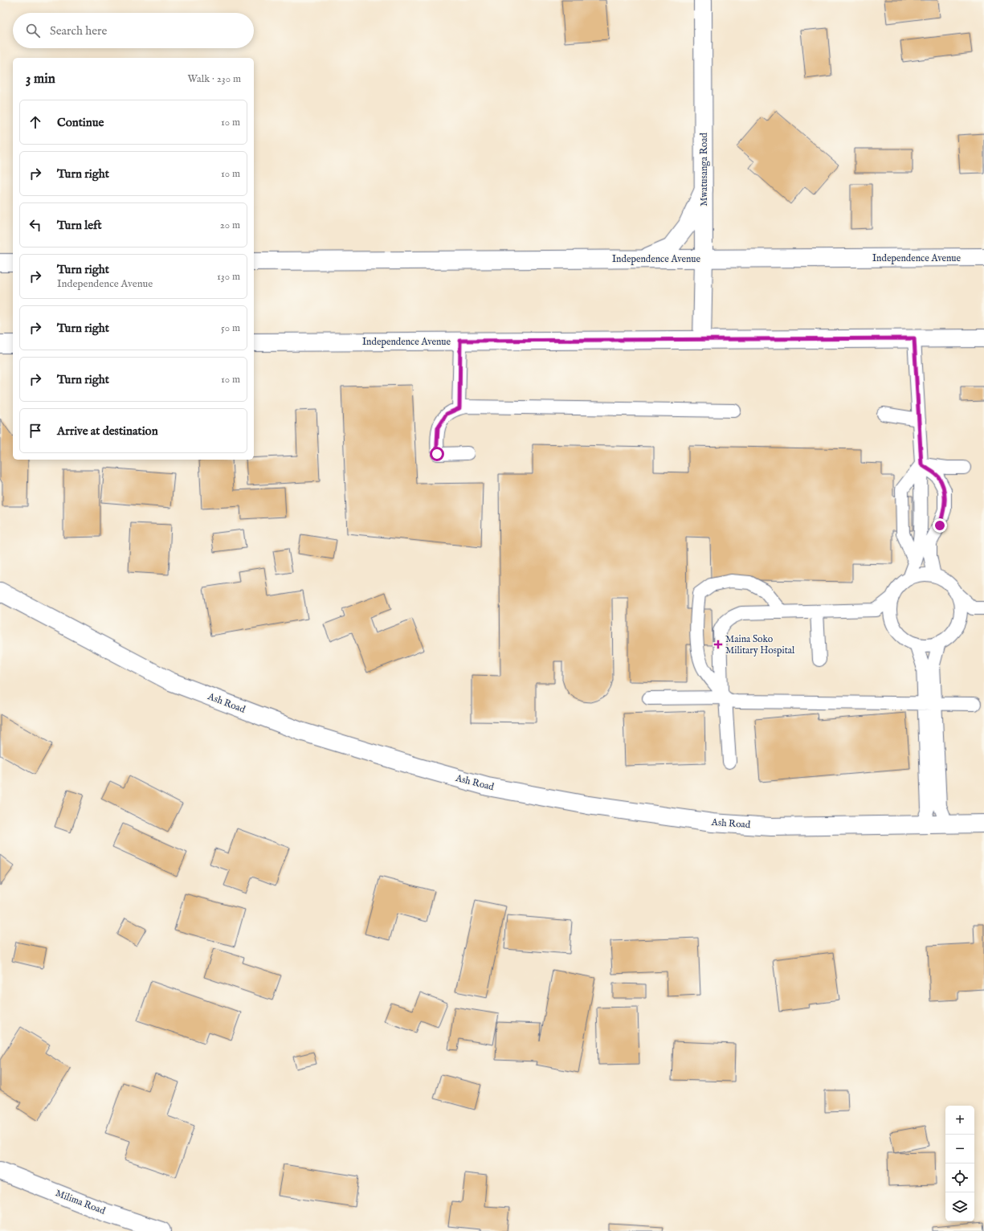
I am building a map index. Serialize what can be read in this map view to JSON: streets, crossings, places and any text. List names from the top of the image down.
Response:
{
  "streets": {
    "main road": [
      "Mwatusanga Road",
      "Independence Avenue",
      "Ash Road",
      "Milima Road"
    ]
  },
  "crossings": [
    ["Mwatusanga Road", "Independence Avenue"]
  ],
  "places": {
    "health": ["Maina Soko Military Hospital"]
  },
  "page": {
    "search": "Search here",
    "heading": ["3 min", "Walk · 230 m"],
    "list": [
      ["Continue", "10 m"],
      ["Turn right", "10 m"],
      ["Turn left", "20 m"],
      ["Turn right", "Independence Avenue", "130 m"],
      ["Turn right", "50 m"],
      ["Turn right", "10 m"],
      "Arrive at destination"
    ],
    "map_buttons": ["+", "−"]
  }
}
